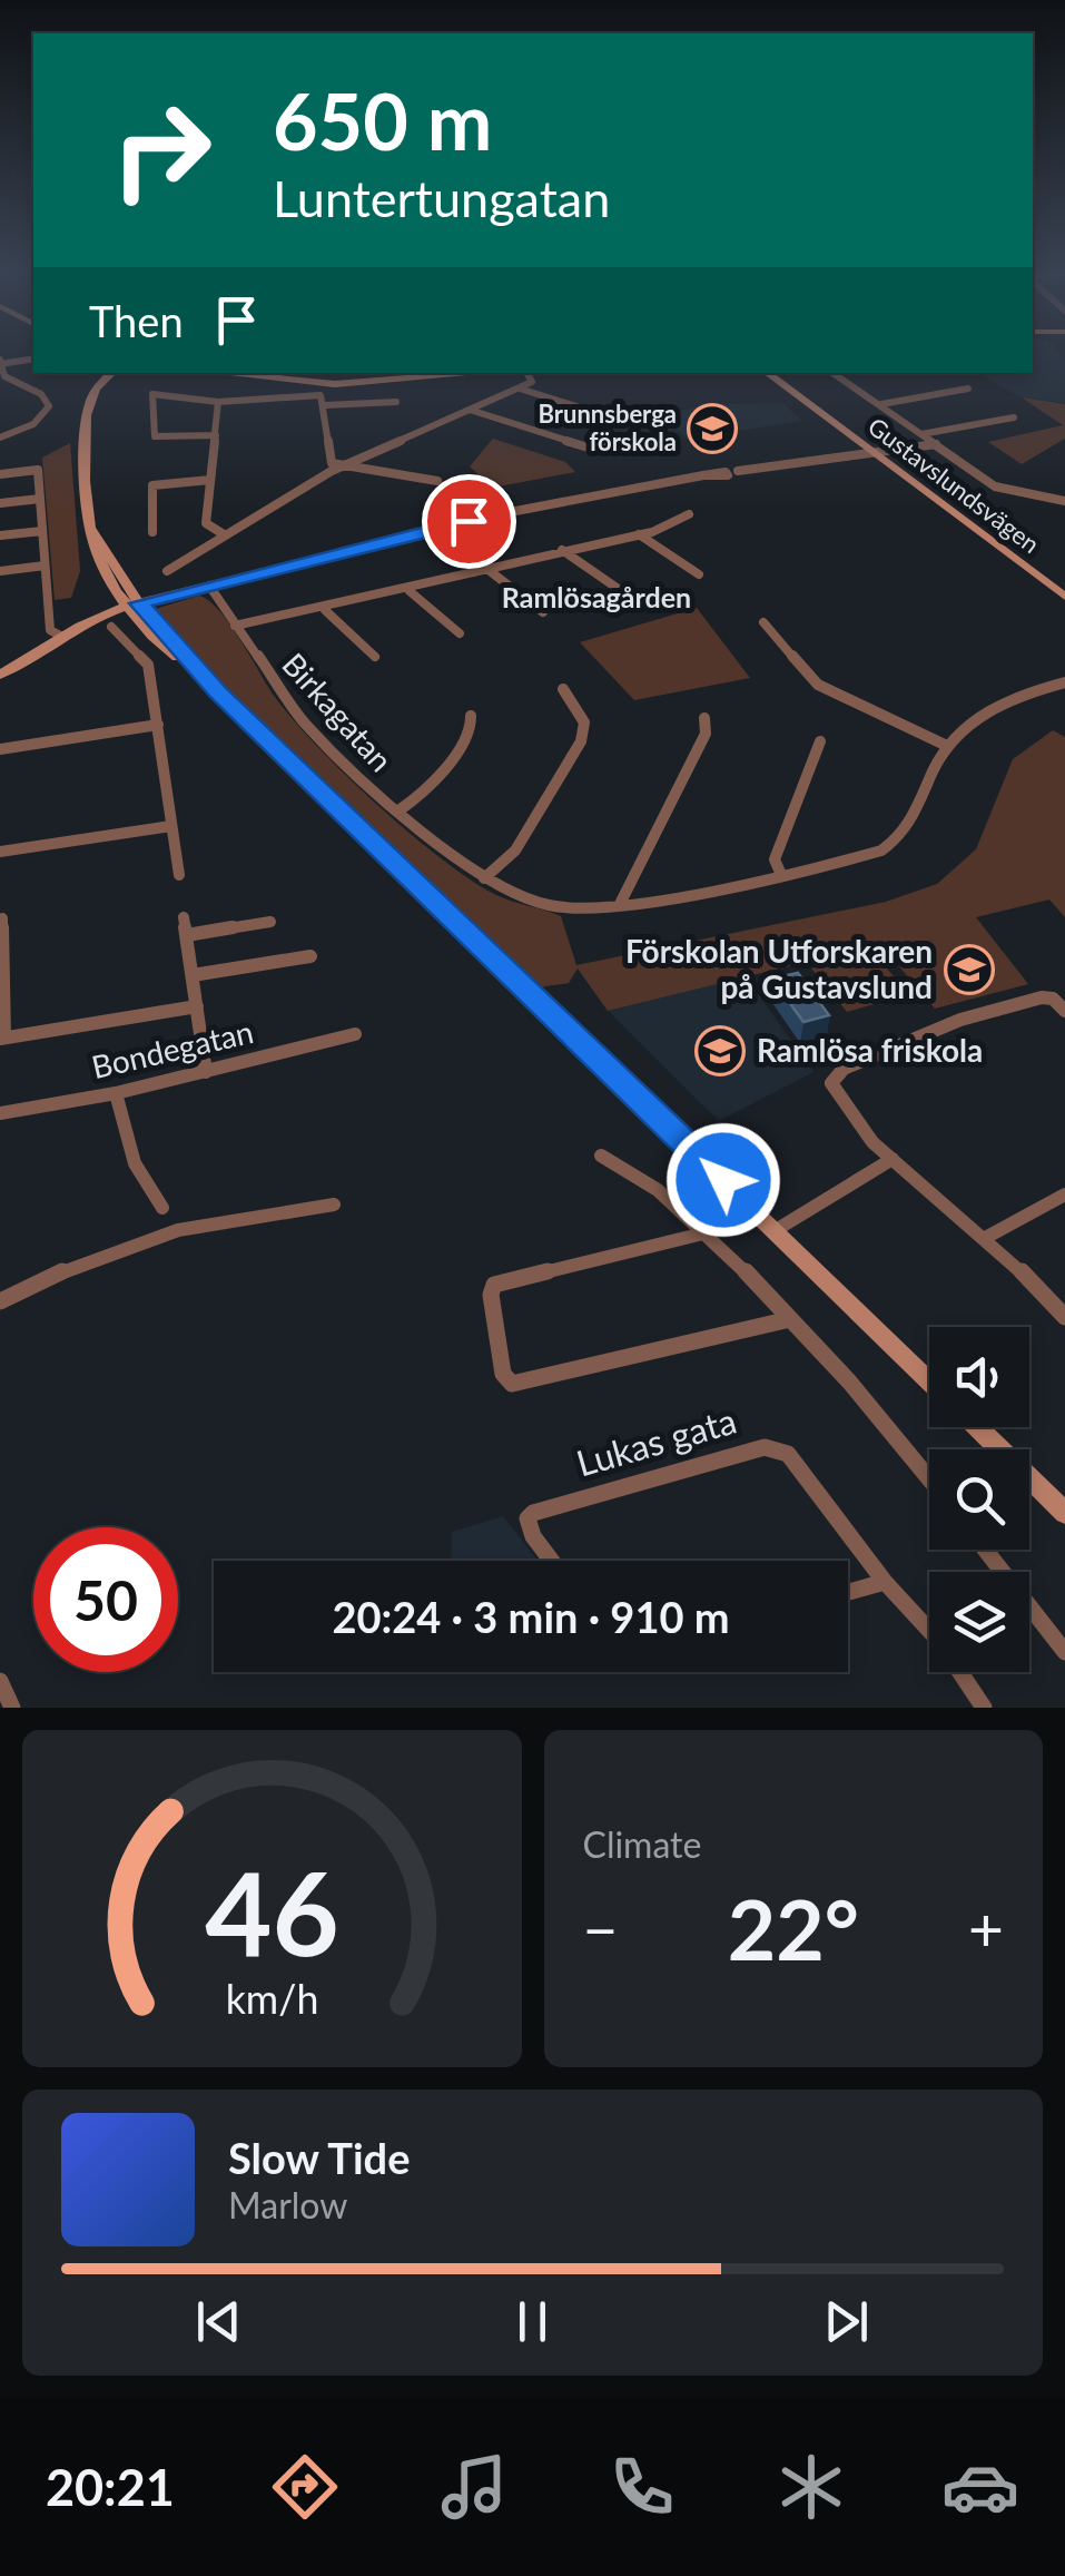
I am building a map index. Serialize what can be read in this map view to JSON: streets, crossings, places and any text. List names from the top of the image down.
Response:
{
  "streets": {
    "main road": ["Gustavslundsvägen"],
    "street": ["Birkagatan", "Bondegatan", "Lukas gata"]
  },
  "districts": ["Ramlösagården"],
  "places": {
    "school or university": ["Brunnsberga förskola", "Förskolan Utforskaren på Gustavslund", "Ramlösa friskola"]
  },
  "page": {
    "turn": ["650 m", "Luntertungatan"],
    "then": "Then",
    "limit": "50",
    "trip": "20:24 · 3 min · 910 m",
    "tile": "Climate",
    "heat": ["−", "22°", "+"],
    "song": ["Slow Tide", "Marlow"],
    "tabs": "20:21",
    "gauge": ["46", "km/h"]
  }
}
